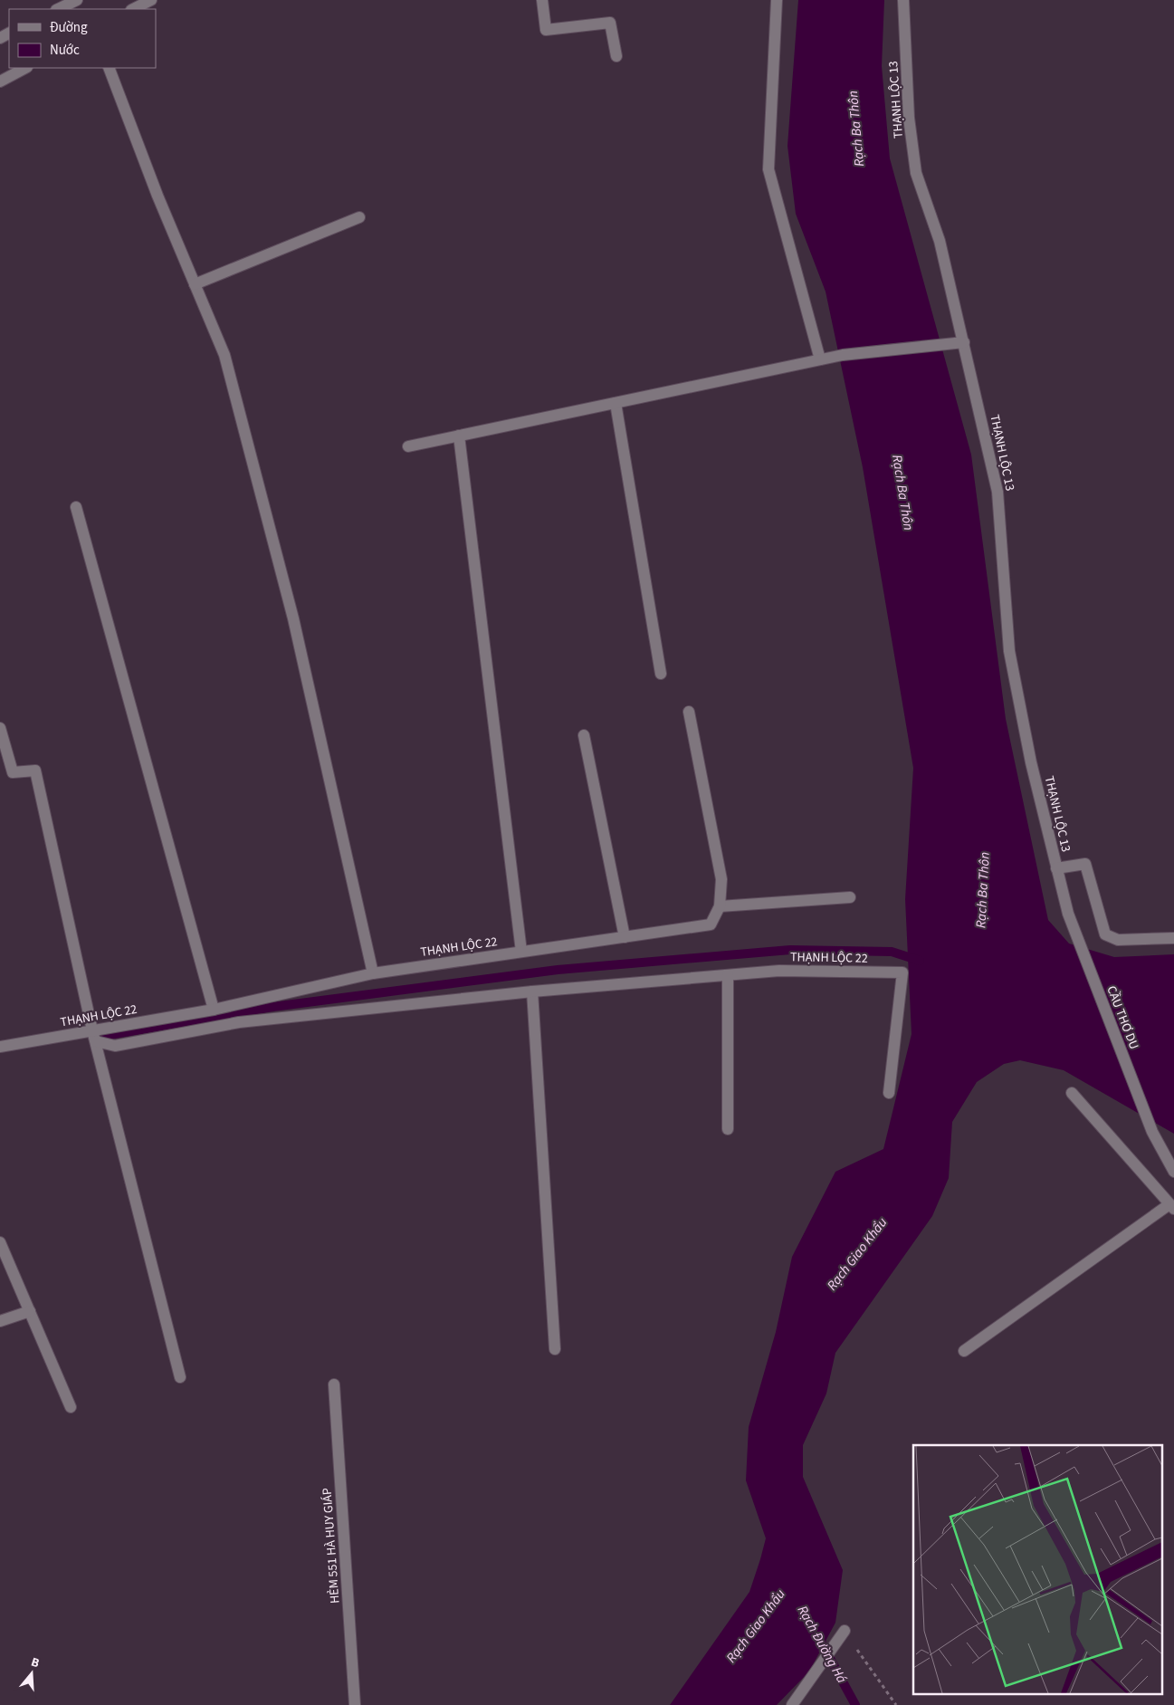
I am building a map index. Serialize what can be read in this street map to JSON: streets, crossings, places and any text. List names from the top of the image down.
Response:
{
  "streets": {
    "street": [
      "THẠNH LỘC 13",
      "THẠNH LỘC 22",
      "CẦU THƠ DU",
      "HẺM 551 HÀ HUY GIÁP"
    ]
  },
  "crossings": [
    ["THẠNH LỘC 13", "CẦU THƠ DU"]
  ],
  "water": ["Rạch Ba Thôn", "Rạch Giao Khẩu", "Rạch Đường Há"],
  "legend": ["Đường", "Nước"],
  "north": "top"
}
